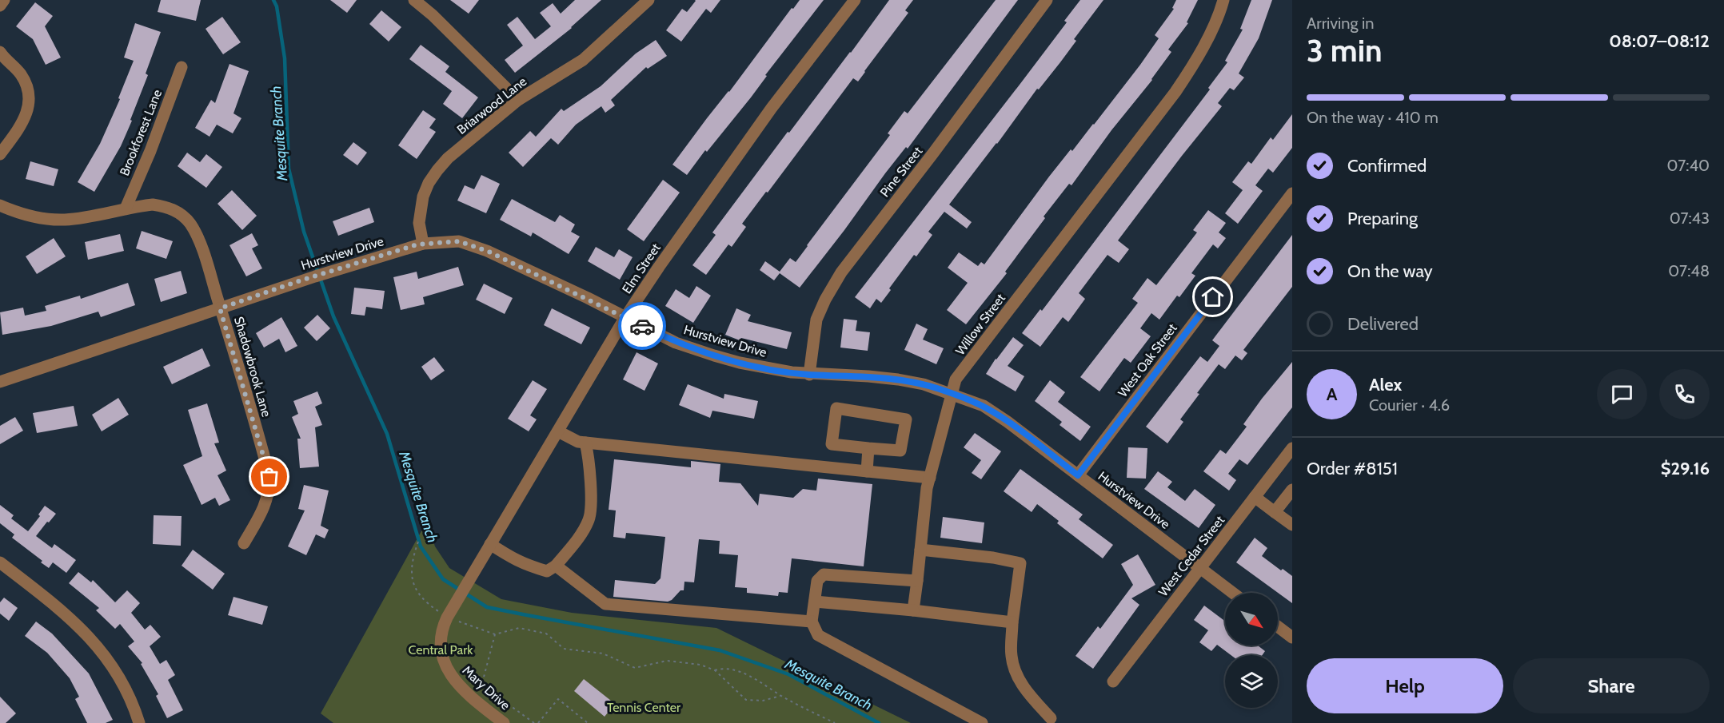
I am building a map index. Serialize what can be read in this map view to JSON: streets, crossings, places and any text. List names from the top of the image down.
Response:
{
  "streets": {
    "street": [
      "Briarwood Lane",
      "Brookforest Lane",
      "Pine Street",
      "Hurstview Drive",
      "Elm Street",
      "Willow Street",
      "West Oak Street",
      "Shadowbrook Lane",
      "West Cedar Street",
      "Mary Drive"
    ]
  },
  "crossings": [
    ["Briarwood Lane", "Hurstview Drive"],
    ["Brookforest Lane", "Shadowbrook Lane"],
    ["Pine Street", "Hurstview Drive"],
    ["Hurstview Drive", "Elm Street"],
    ["Hurstview Drive", "Willow Street"],
    ["Hurstview Drive", "West Oak Street"],
    ["Hurstview Drive", "Shadowbrook Lane"],
    ["Hurstview Drive", "West Cedar Street"],
    ["Elm Street", "Mary Drive"]
  ],
  "water": ["Mesquite Branch"],
  "parks": ["Central Park", "Tennis Center"],
  "north": "bottom right",
  "page": {
    "heading": ["3 min", "Arriving in", "08:07–08:12"],
    "panel": [
      "Alex",
      "Courier · 4.6",
      "Order #8151",
      "$29.16"
    ],
    "bar": "On the way · 410 m",
    "list": [
      ["Confirmed", "07:40"],
      ["Preparing", "07:43"],
      ["On the way", "07:48"],
      "Delivered"
    ],
    "round": "A",
    "buttons": ["Help", "Share"]
  }
}
